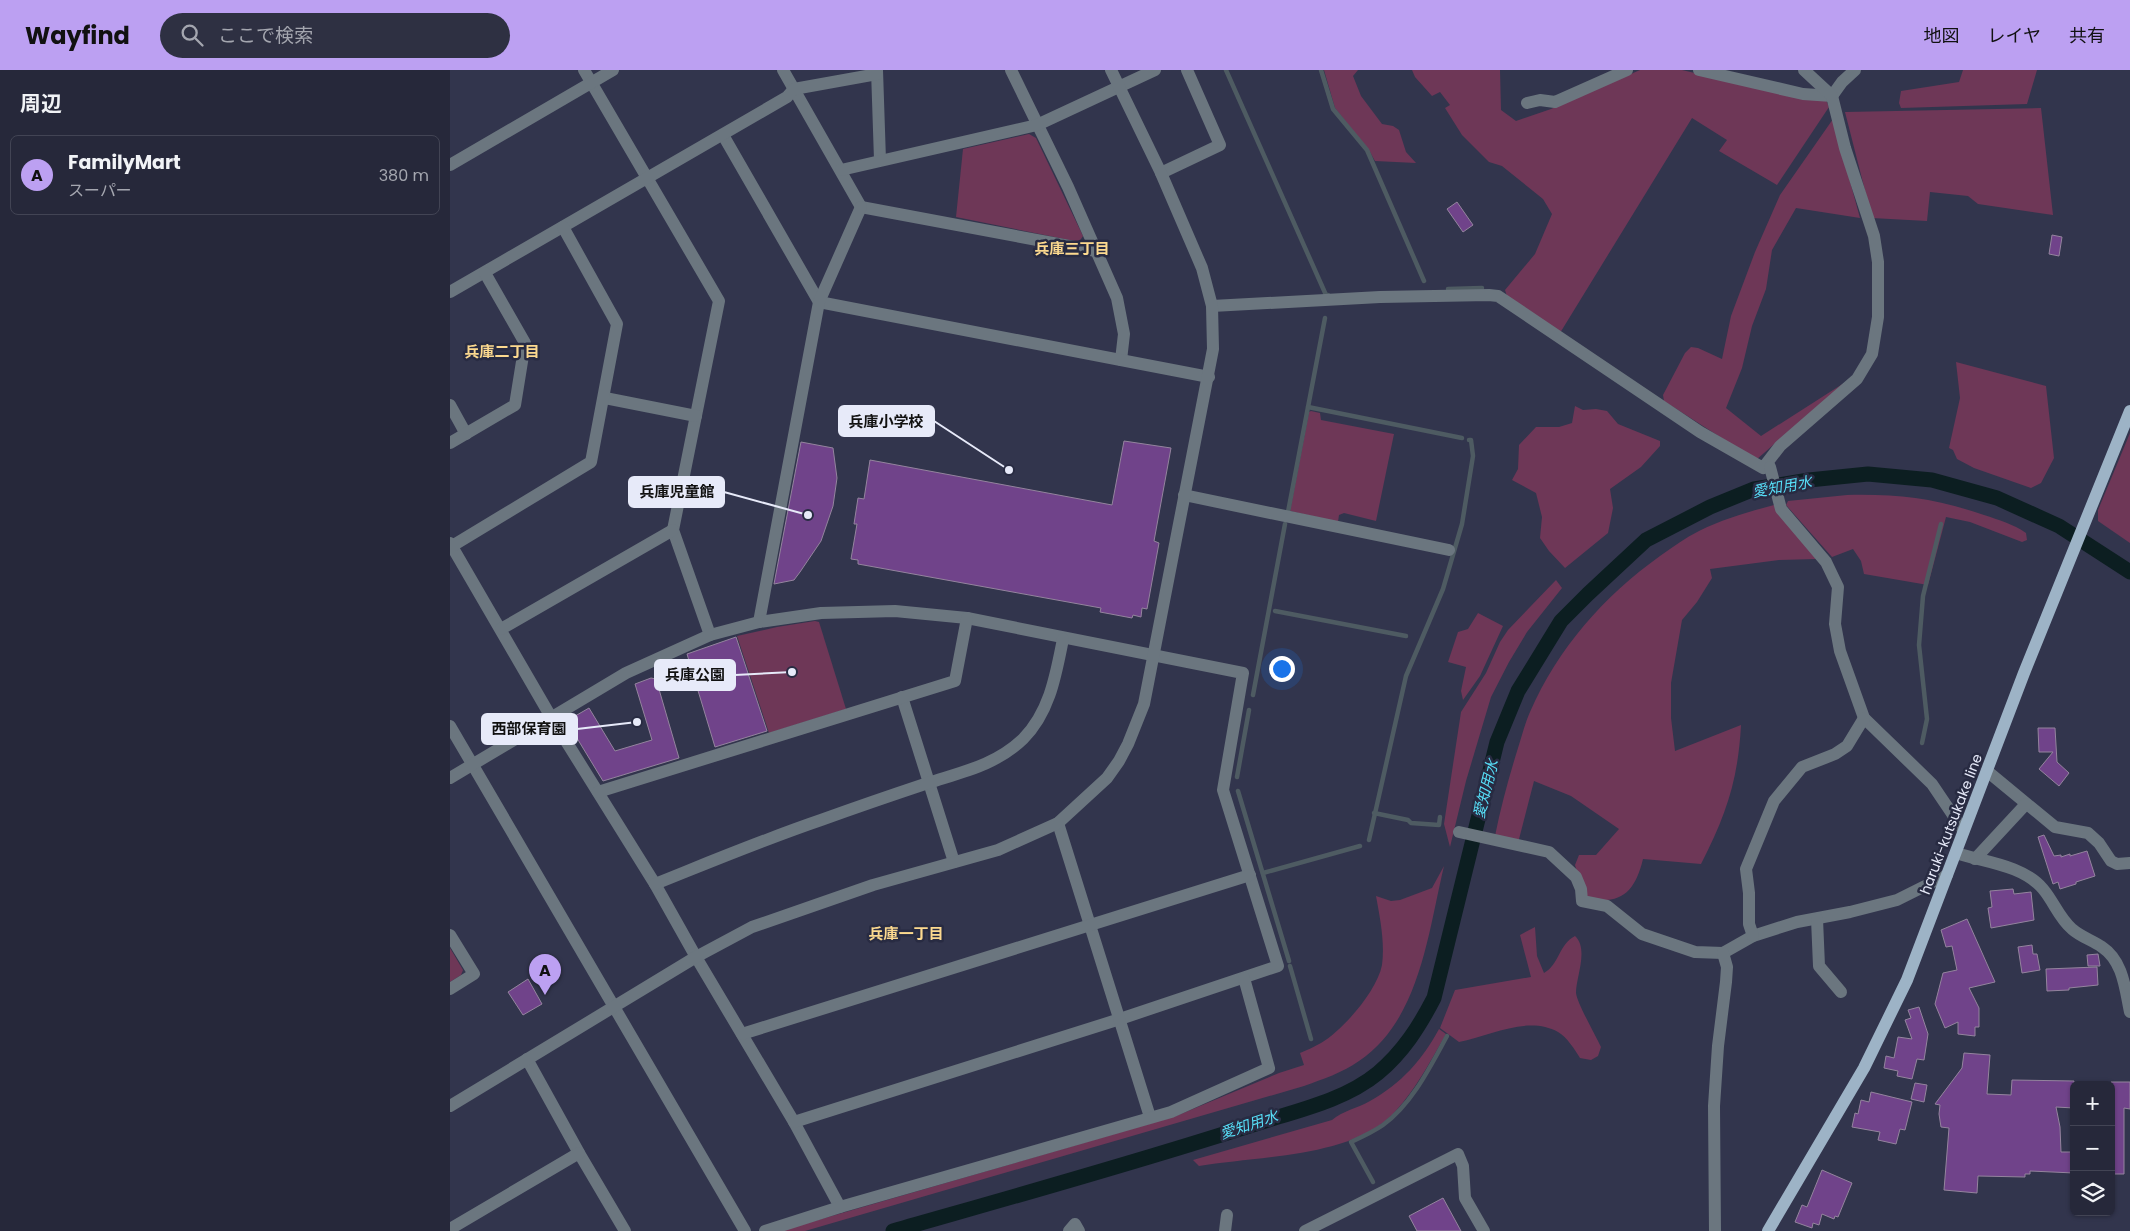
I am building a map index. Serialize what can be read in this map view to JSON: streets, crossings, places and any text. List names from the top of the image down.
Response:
{
  "streets": {
    "main road": ["haruki-kutsukake line"]
  },
  "districts": ["兵庫三丁目", "兵庫二丁目", "兵庫一丁目"],
  "water": ["愛知用水"],
  "places": [
    "兵庫小学校",
    "兵庫児童館",
    "兵庫公園",
    "西部保育園"
  ],
  "page": {
    "header": "Wayfind",
    "search": "ここで検索",
    "nav": ["地図", "レイヤ", "共有"],
    "heading": "周辺",
    "list": [
      {
        "mark": "A",
        "name": "FamilyMart",
        "note": "スーパー",
        "value": "380 m"
      }
    ],
    "pins": "A",
    "map_buttons": ["+", "−"]
  }
}
